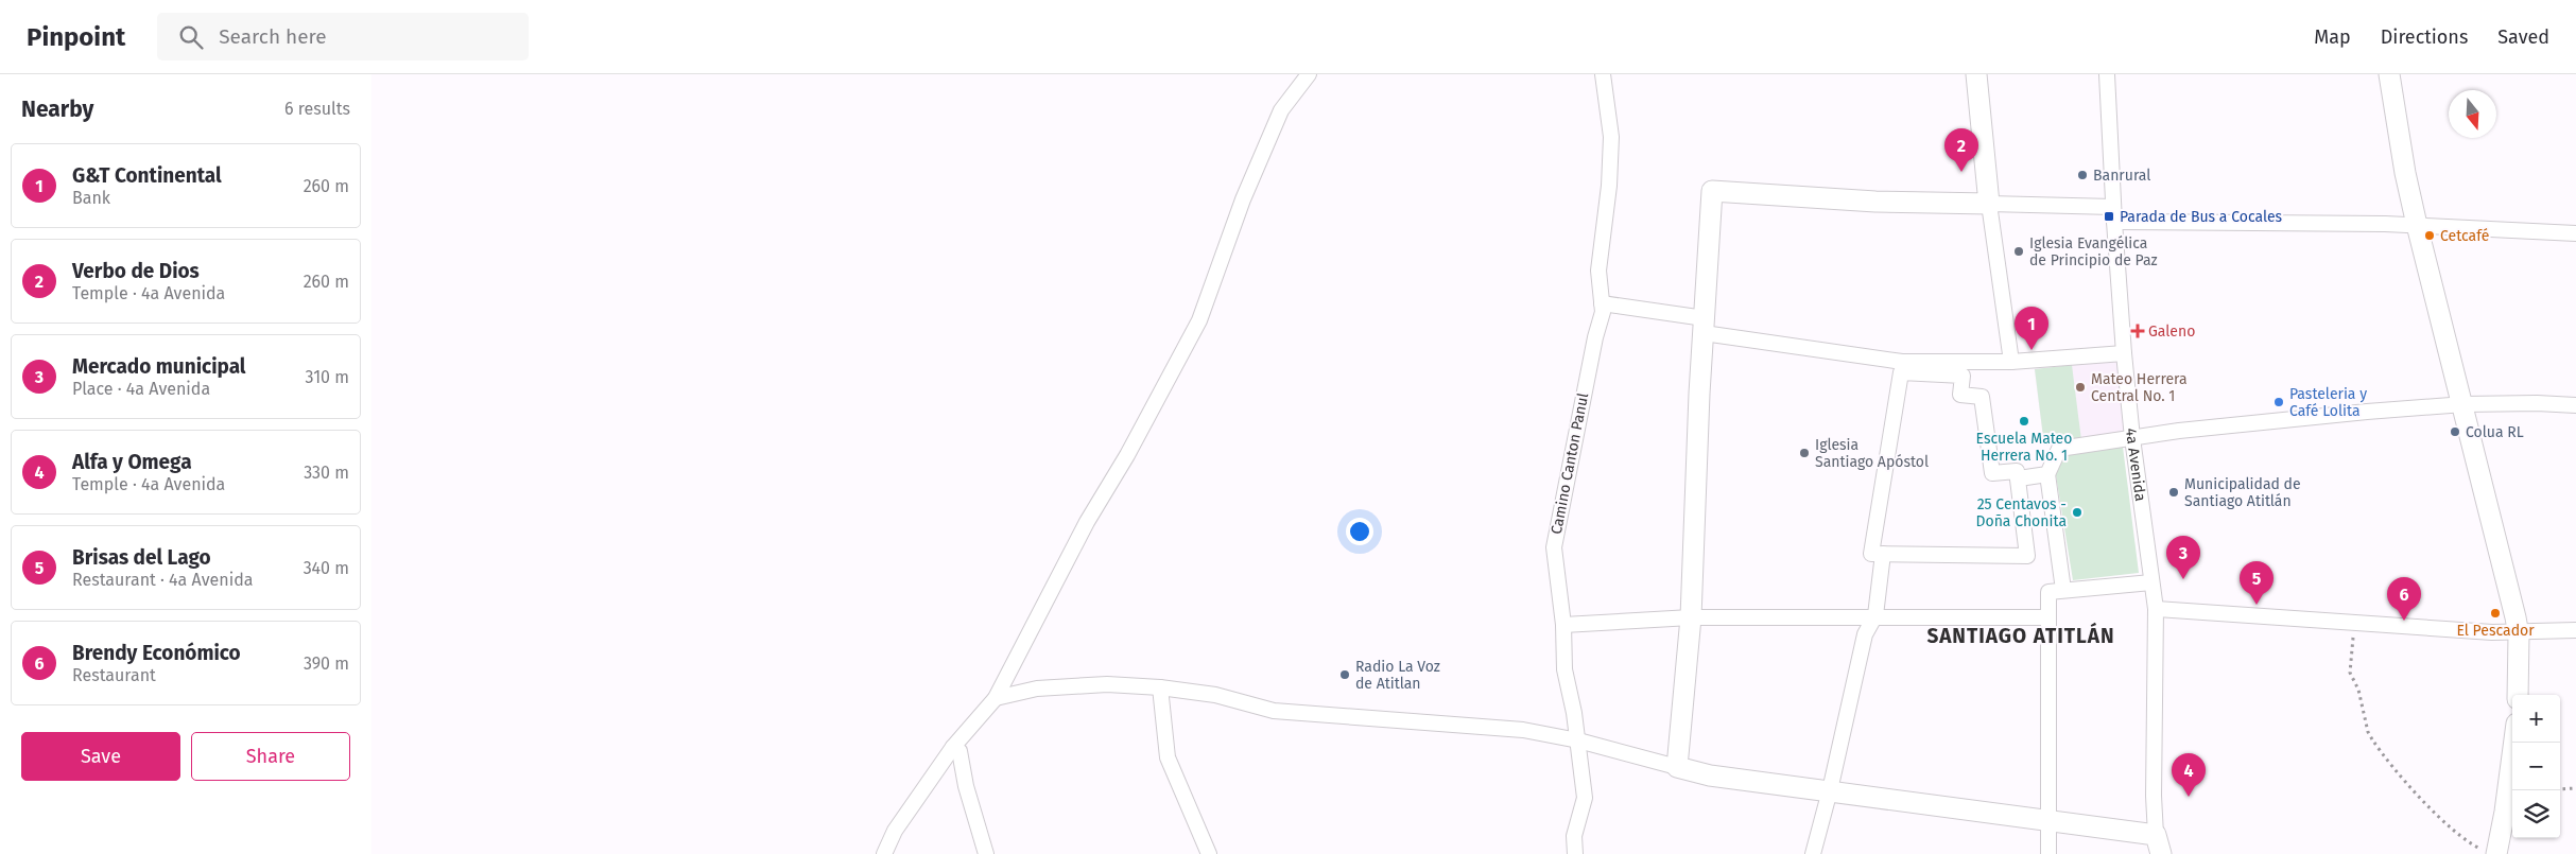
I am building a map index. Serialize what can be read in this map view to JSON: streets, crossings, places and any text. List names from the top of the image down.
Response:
{
  "streets": {
    "street": ["Camino Canton Panul", "4a Avenida"]
  },
  "districts": ["SANTIAGO ATITLÁN"],
  "places": {
    "other": [
      "Banrural",
      "Cetcafé",
      "Iglesia Evangélica de Principio de Paz",
      "Mateo Herrera Central No. 1",
      "Pasteleria y Café Lolita",
      "Escuela Mateo Herrera No. 1",
      "Colua RL",
      "Iglesia Santiago Apóstol",
      "Municipalidad de Santiago Atitlán",
      "25 Centavos - Doña Chonita",
      "El Pescador",
      "Radio La Voz de Atitlan"
    ],
    "transit": ["Parada de Bus a Cocales"],
    "health": ["Galeno"]
  },
  "north": "bottom",
  "page": {
    "header": "Pinpoint",
    "search": "Search here",
    "nav": ["Map", "Directions", "Saved"],
    "heading": ["Nearby", "6 results"],
    "pins": [
      "2",
      "1",
      "3",
      "5",
      "6",
      "4"
    ],
    "list": [
      {
        "mark": "1",
        "name": "G&T Continental",
        "note": "Bank",
        "value": "260 m"
      },
      {
        "mark": "2",
        "name": "Verbo de Dios",
        "note": "Temple · 4a Avenida",
        "value": "260 m"
      },
      {
        "mark": "3",
        "name": "Mercado municipal",
        "note": "Place · 4a Avenida",
        "value": "310 m"
      },
      {
        "mark": "4",
        "name": "Alfa y Omega",
        "note": "Temple · 4a Avenida",
        "value": "330 m"
      },
      {
        "mark": "5",
        "name": "Brisas del Lago",
        "note": "Restaurant · 4a Avenida",
        "value": "340 m"
      },
      {
        "mark": "6",
        "name": "Brendy Económico",
        "note": "Restaurant",
        "value": "390 m"
      }
    ],
    "map_buttons": ["+", "−"],
    "buttons": ["Save", "Share"]
  }
}
